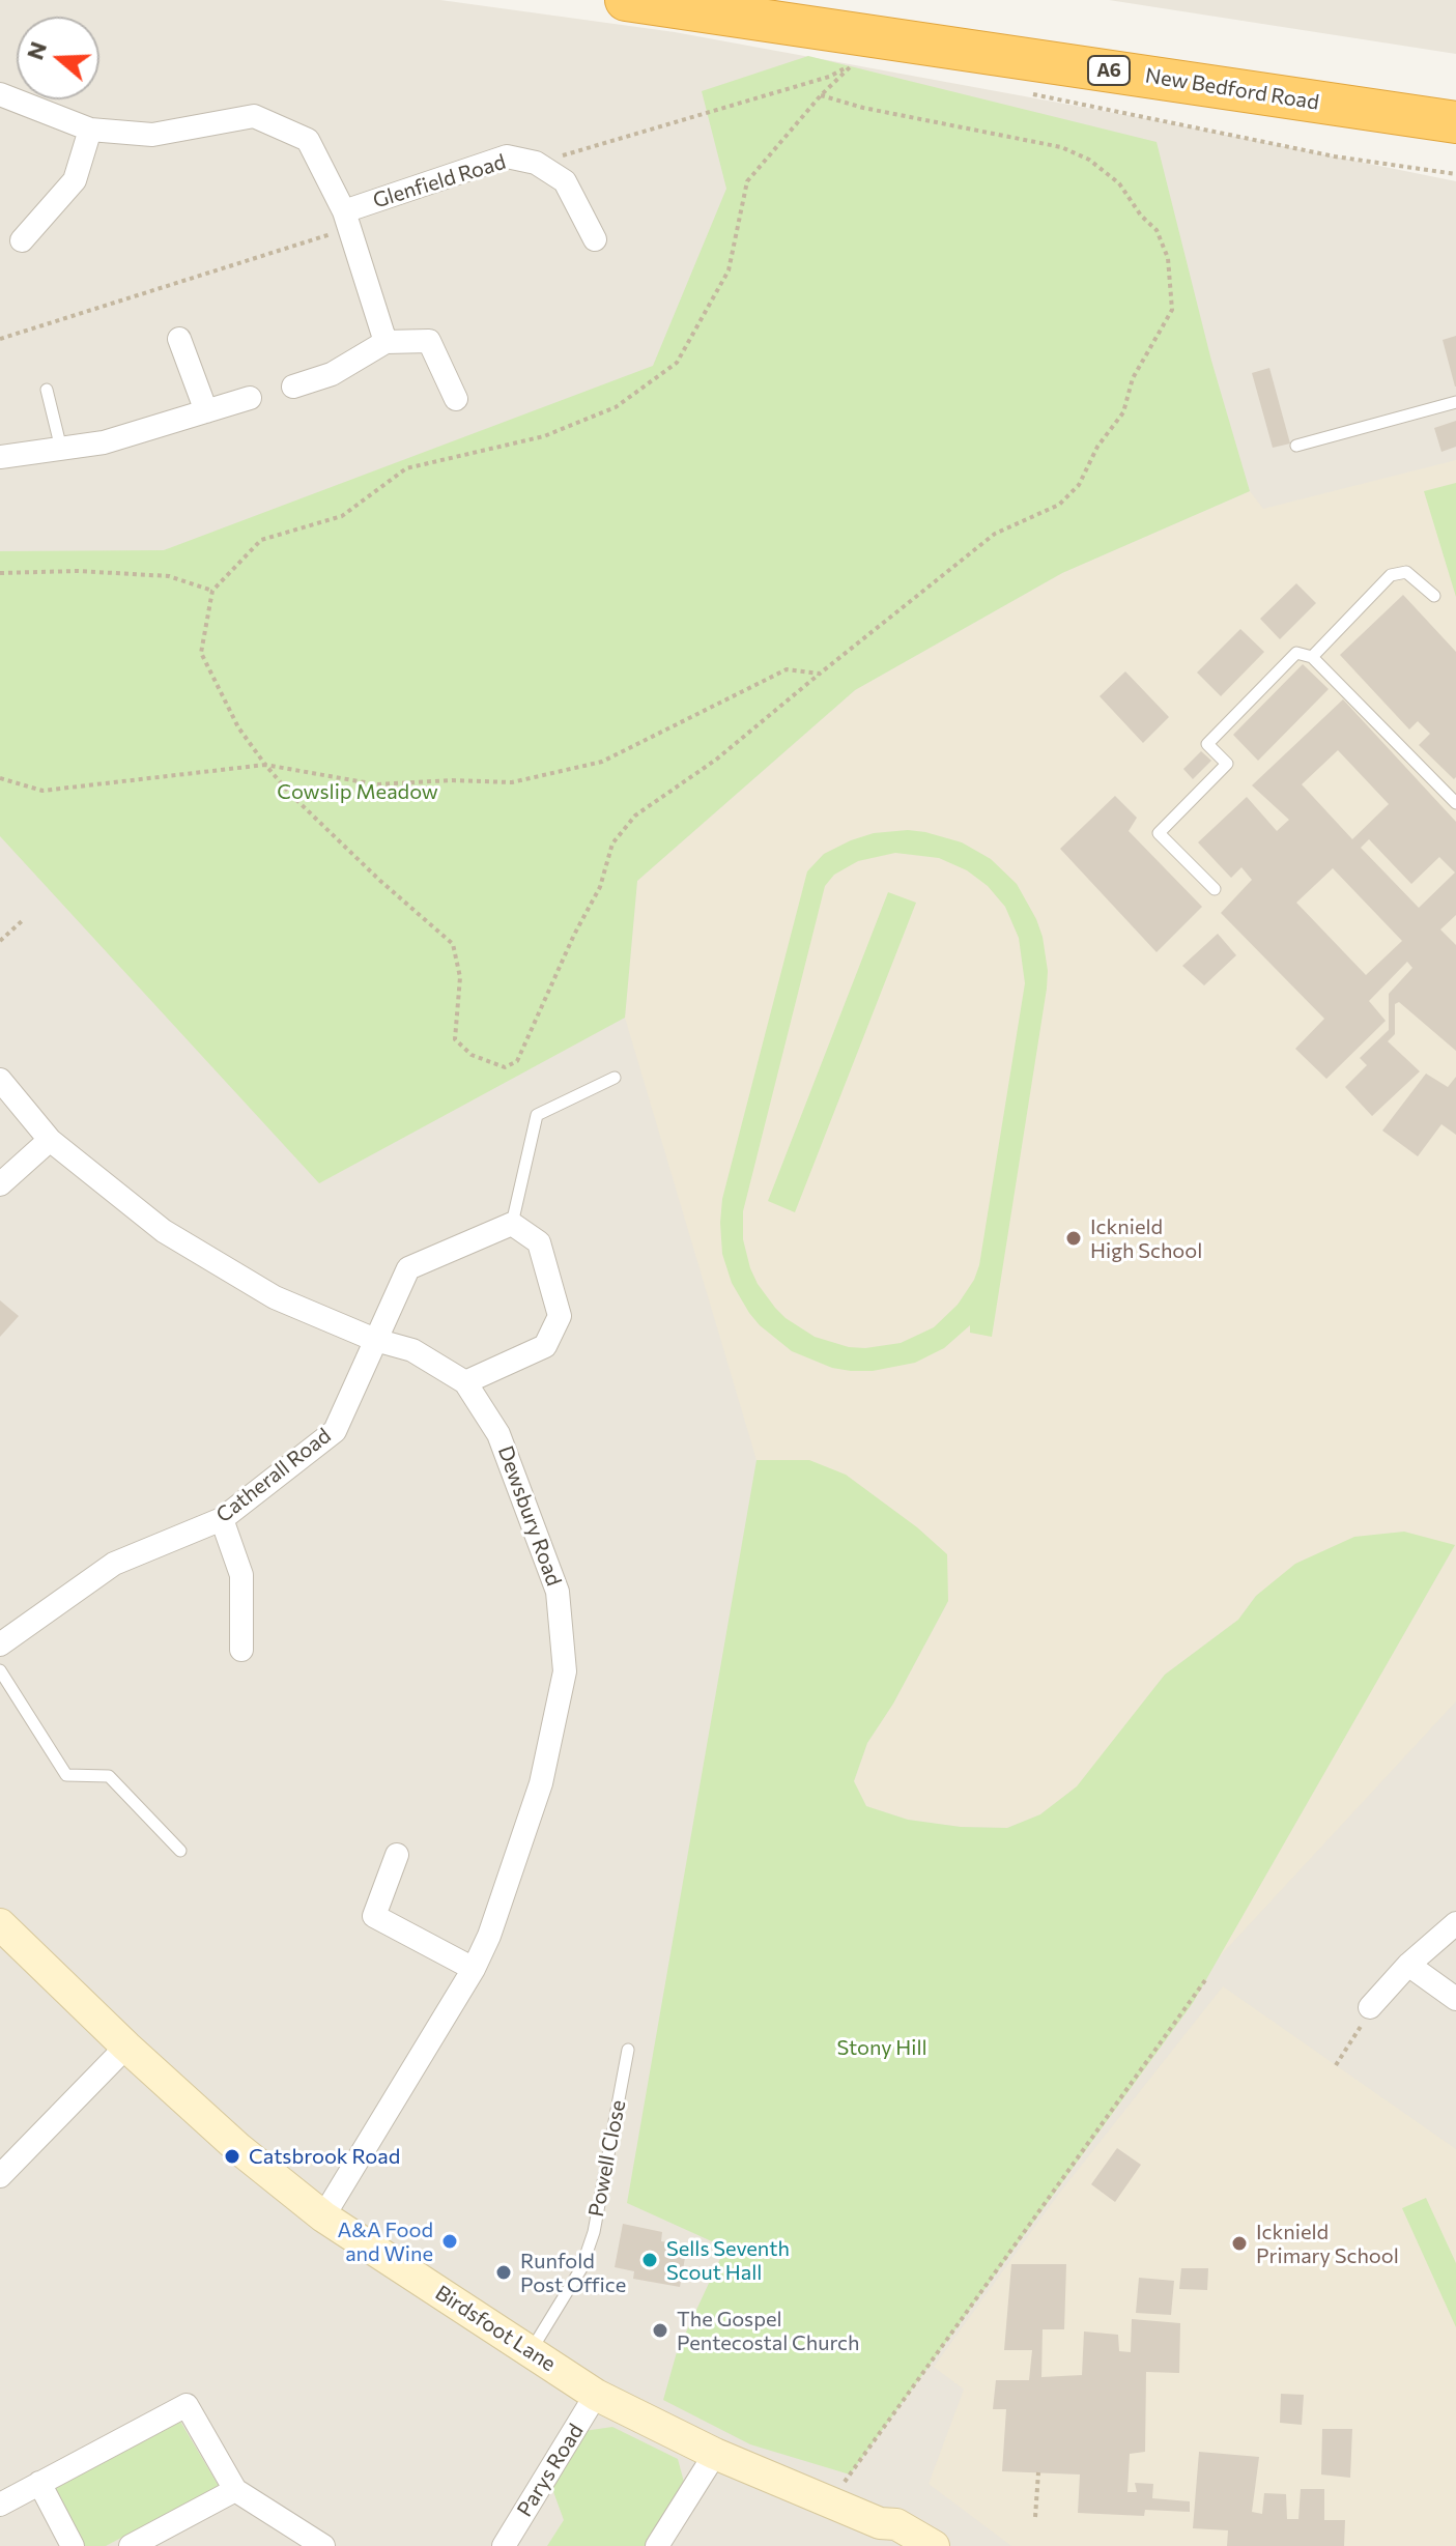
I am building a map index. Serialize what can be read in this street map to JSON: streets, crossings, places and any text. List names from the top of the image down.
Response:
{
  "streets": {
    "highway": ["A6", "New Bedford Road"],
    "street": [
      "Glenfield Road",
      "Catherall Road",
      "Dewsbury Road",
      "Birdsfoot Lane",
      "Parys Road"
    ],
    "lane": ["Powell Close"]
  },
  "crossings": [
    ["Catherall Road", "Dewsbury Road"],
    ["Dewsbury Road", "Birdsfoot Lane"],
    ["Powell Close", "Birdsfoot Lane"],
    ["Birdsfoot Lane", "Parys Road"]
  ],
  "parks": ["Cowslip Meadow", "Stony Hill"],
  "places": [
    "Icknield High School",
    "Catsbrook Road",
    "A&A Food and Wine",
    "Icknield Primary School",
    "Sells Seventh Scout Hall",
    "Runfold Post Office",
    "The Gospel Pentecostal Church"
  ],
  "north": "left"
}
